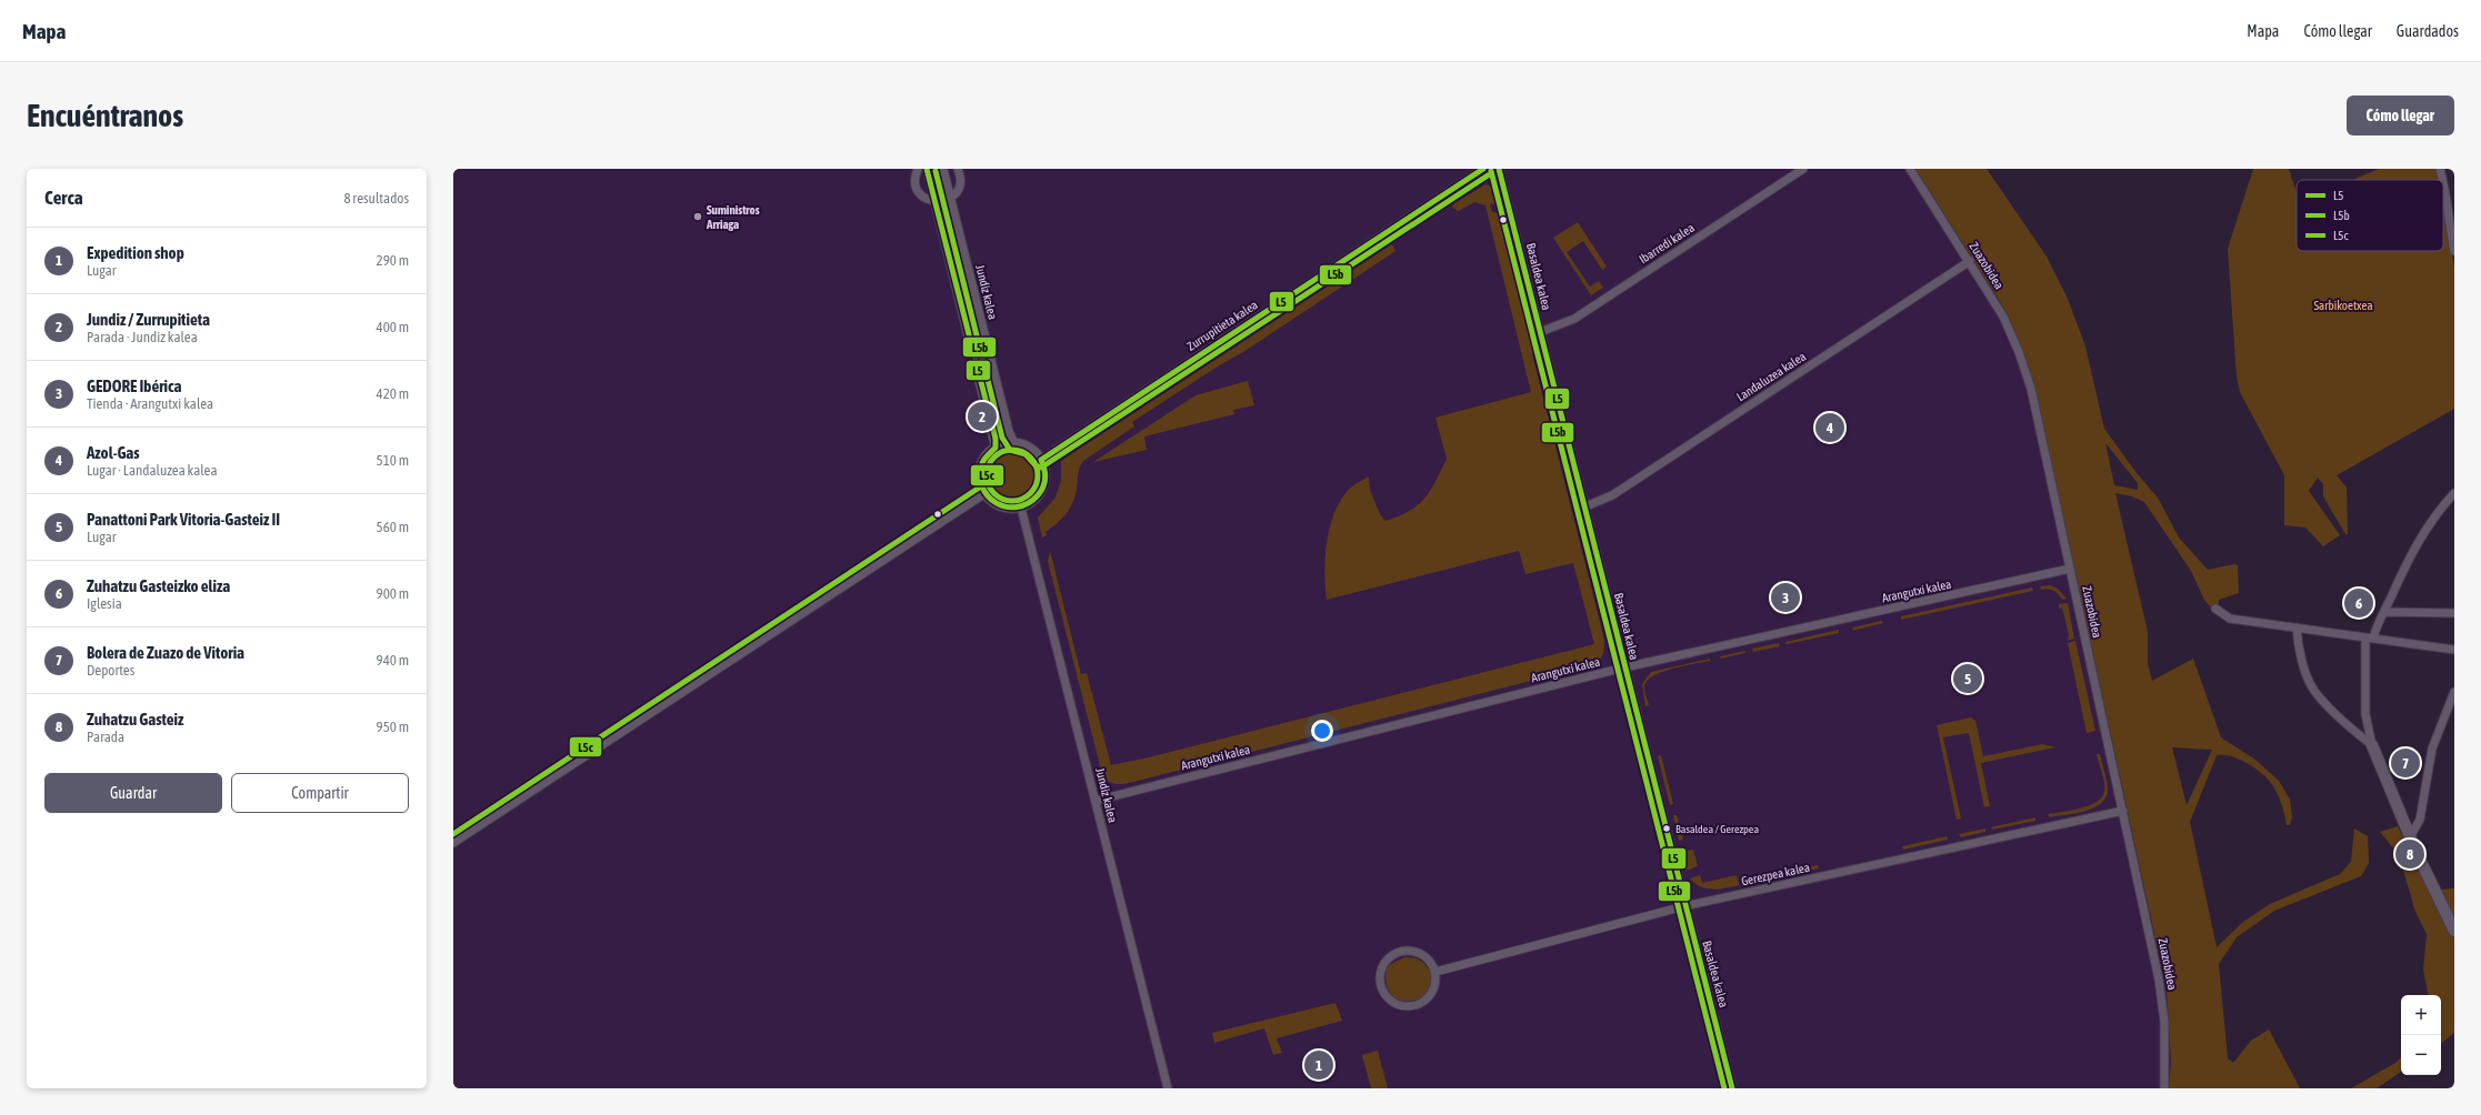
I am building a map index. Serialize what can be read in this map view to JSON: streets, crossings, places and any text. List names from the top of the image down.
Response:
{
  "streets": {
    "street": [
      "Ibarredi kalea",
      "Zuazobidea",
      "Basaldea kalea",
      "Jundiz kalea",
      "Zurrupitieta kalea",
      "Landaluzea kalea",
      "Arangutxi kalea",
      "Gerezpea kalea"
    ]
  },
  "crossings": [
    ["Ibarredi kalea", "Basaldea kalea"],
    ["Zuazobidea", "Landaluzea kalea"],
    ["Zuazobidea", "Arangutxi kalea"],
    ["Zuazobidea", "Gerezpea kalea"],
    ["Basaldea kalea", "Landaluzea kalea"],
    ["Basaldea kalea", "Arangutxi kalea"],
    ["Basaldea kalea", "Gerezpea kalea"],
    ["Jundiz kalea", "Zurrupitieta kalea"],
    ["Jundiz kalea", "Arangutxi kalea"]
  ],
  "parks": ["Sarbikoetxea"],
  "places": ["Suministros Arriaga", "Basaldea / Gerezpea"],
  "lines": ["transit line L5", "transit line L5b", "transit line L5c"],
  "legend": ["L5", "L5b", "L5c"],
  "page": {
    "header": "Mapa",
    "nav": ["Mapa", "Cómo llegar", "Guardados"],
    "buttons": [
      "Cómo llegar",
      ["Guardar", "Compartir"]
    ],
    "title": "Encuéntranos",
    "heading": ["Cerca", "8 resultados"],
    "list": [
      {
        "mark": "1",
        "name": "Expedition shop",
        "note": "Lugar",
        "value": "290 m"
      },
      {
        "mark": "2",
        "name": "Jundiz / Zurrupitieta",
        "note": "Parada · Jundiz kalea",
        "value": "400 m"
      },
      {
        "mark": "3",
        "name": "GEDORE Ibérica",
        "note": "Tienda · Arangutxi kalea",
        "value": "420 m"
      },
      {
        "mark": "4",
        "name": "Azol-Gas",
        "note": "Lugar · Landaluzea kalea",
        "value": "510 m"
      },
      {
        "mark": "5",
        "name": "Panattoni Park Vitoria-Gasteiz II",
        "note": "Lugar",
        "value": "560 m"
      },
      {
        "mark": "6",
        "name": "Zuhatzu Gasteizko eliza",
        "note": "Iglesia",
        "value": "900 m"
      },
      {
        "mark": "7",
        "name": "Bolera de Zuazo de Vitoria",
        "note": "Deportes",
        "value": "940 m"
      },
      {
        "mark": "8",
        "name": "Zuhatzu Gasteiz",
        "note": "Parada",
        "value": "950 m"
      }
    ],
    "pins": [
      "2",
      "4",
      "3",
      "6",
      "5",
      "7",
      "8",
      "1"
    ],
    "map_buttons": ["+", "−"]
  }
}
